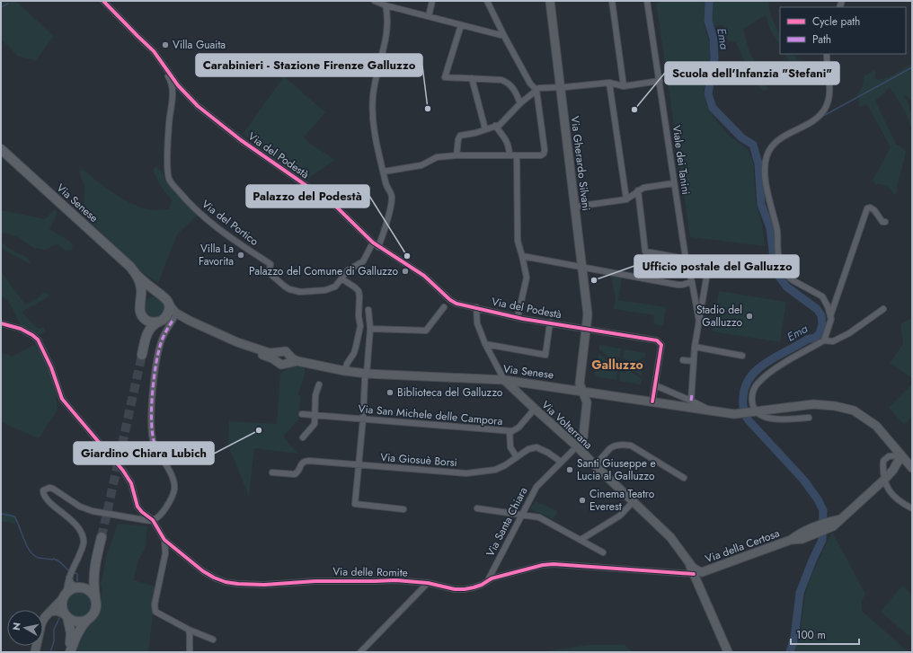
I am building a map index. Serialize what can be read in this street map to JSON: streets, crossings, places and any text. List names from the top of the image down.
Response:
{
  "streets": {
    "main road": [
      "Via Gherardo Silvani",
      "Via Senese",
      "Via Volterrana",
      "Via della Certosa"
    ],
    "street": [
      "Via del Podestà",
      "Viale dei Tanini",
      "Via del Portico",
      "Via San Michele delle Campora",
      "Via Giosuè Borsi",
      "Via Santa Chiara",
      "Via delle Romite"
    ]
  },
  "crossings": [
    ["Via del Podestà", "Via Gherardo Silvani"],
    ["Via del Podestà", "Via del Portico"],
    ["Via Gherardo Silvani", "Via Senese"],
    ["Via Gherardo Silvani", "Via Volterrana"],
    ["Via Gherardo Silvani", "Via Santa Chiara"],
    ["Via Senese", "Via Volterrana"],
    ["Via Senese", "Via della Certosa"],
    ["Via San Michele delle Campora", "Via Volterrana"],
    ["Via Volterrana", "Via Santa Chiara"],
    ["Via Volterrana", "Via della Certosa"],
    ["Via Volterrana", "Via delle Romite"],
    ["Via Giosuè Borsi", "Via Santa Chiara"],
    ["Via Santa Chiara", "Via delle Romite"],
    ["Via della Certosa", "Via delle Romite"]
  ],
  "districts": ["Galluzzo"],
  "water": ["Ema"],
  "places": [
    "Villa Guaita",
    "Carabinieri - Stazione Firenze Galluzzo",
    "Scuola dell'Infanzia \"Stefani\"",
    "Villa La Favorita",
    "Palazzo del Podestà",
    "Palazzo del Comune di Galluzzo",
    "Ufficio postale del Galluzzo",
    "Stadio del Galluzzo",
    "Biblioteca del Galluzzo",
    "Giardino Chiara Lubich",
    "Santi Giuseppe e Lucia al Galluzzo",
    "Cinema Teatro Everest"
  ],
  "legend": ["Cycle path", "Path"],
  "scale_bar": "100 m",
  "north": "left"
}
